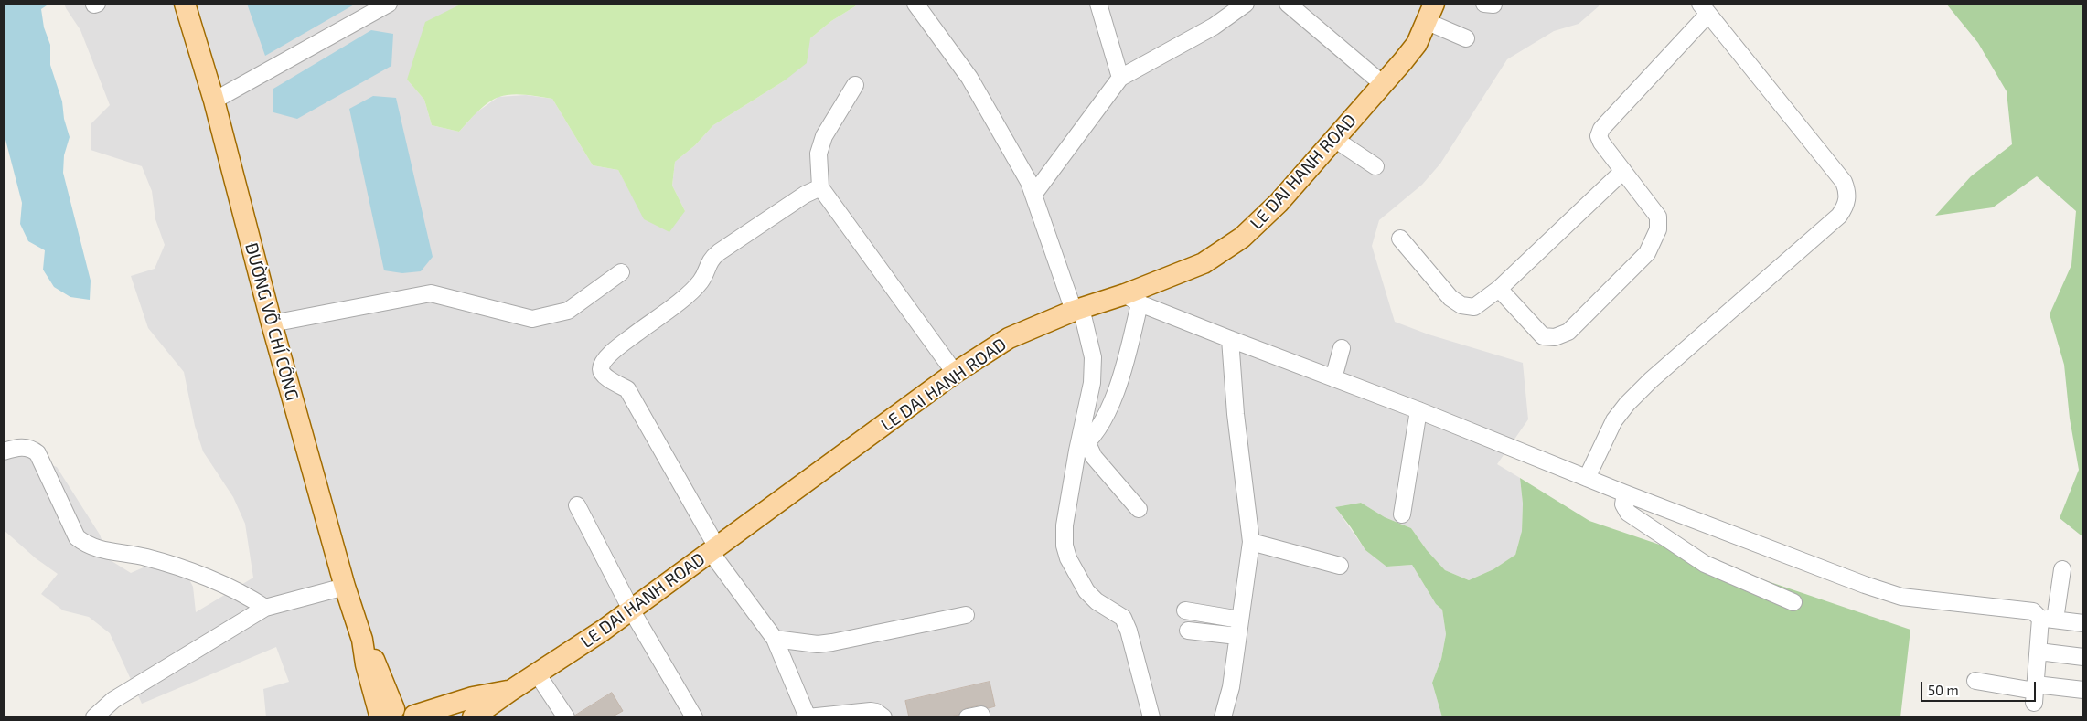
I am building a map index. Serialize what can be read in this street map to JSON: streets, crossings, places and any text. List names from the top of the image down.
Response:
{
  "streets": {
    "main road": ["LE DAI HANH ROAD", "ĐƯỜNG VÕ CHÍ CÔNG"]
  },
  "scale_bar": "50 m"
}
